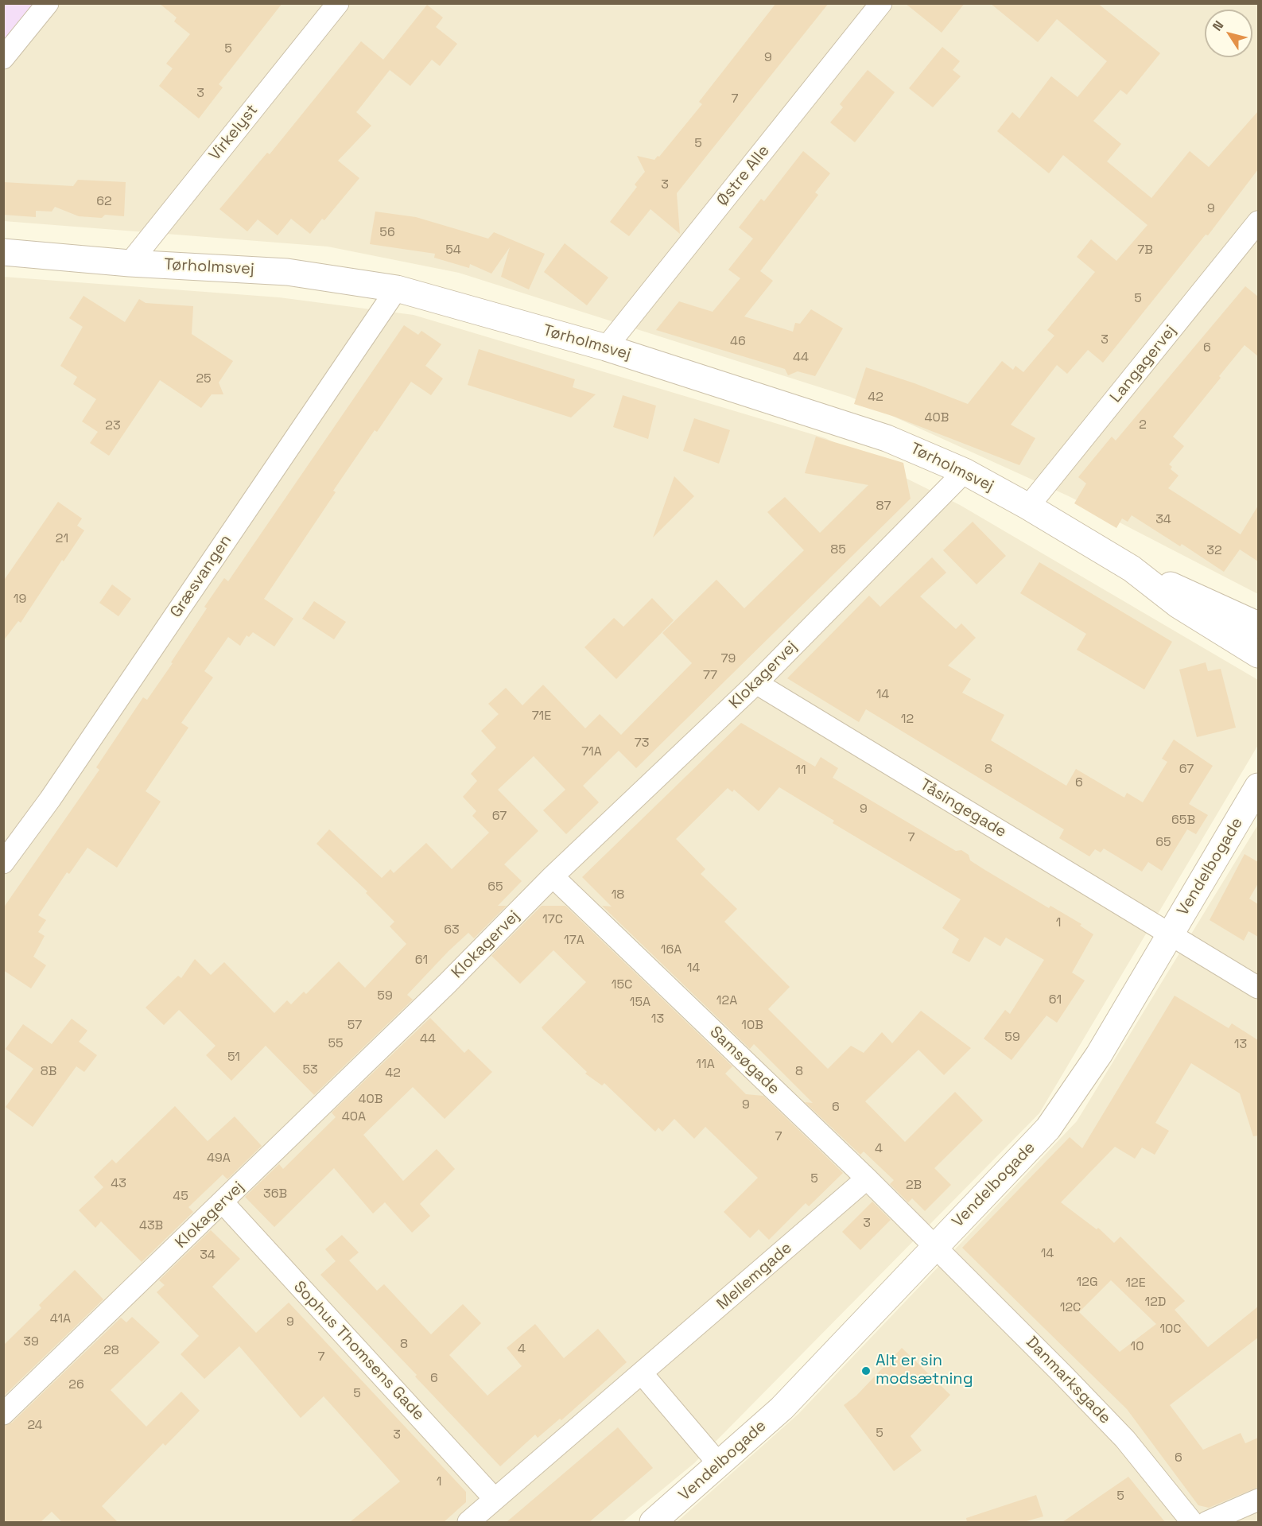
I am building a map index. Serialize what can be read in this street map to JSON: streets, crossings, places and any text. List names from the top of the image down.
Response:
{
  "streets": {
    "street": [
      "Virkelyst",
      "Østre Alle",
      "Tørholmsvej",
      "Langagervej",
      "Græsvangen",
      "Klokagervej",
      "Tåsingegade",
      "Vendelbogade",
      "Samsøgade",
      "Mellemgade",
      "Sophus Thomsens Gade",
      "Danmarksgade"
    ]
  },
  "crossings": [
    ["Virkelyst", "Tørholmsvej"],
    ["Østre Alle", "Tørholmsvej"],
    ["Tørholmsvej", "Langagervej"],
    ["Tørholmsvej", "Græsvangen"],
    ["Tørholmsvej", "Klokagervej"],
    ["Klokagervej", "Tåsingegade"],
    ["Klokagervej", "Samsøgade"],
    ["Klokagervej", "Sophus Thomsens Gade"],
    ["Tåsingegade", "Vendelbogade"],
    ["Vendelbogade", "Samsøgade"],
    ["Vendelbogade", "Danmarksgade"],
    ["Samsøgade", "Mellemgade"],
    ["Samsøgade", "Danmarksgade"],
    ["Mellemgade", "Sophus Thomsens Gade"]
  ],
  "places": ["Alt er sin modsætning"],
  "house_numbers": [
    "5",
    "9",
    "3",
    "7",
    "5",
    "3",
    "62",
    "9",
    "56",
    "54",
    "7B",
    "5",
    "3",
    "46",
    "6",
    "44",
    "25",
    "42",
    "40B",
    "2",
    "23",
    "87",
    "34",
    "21",
    "85",
    "32",
    "19",
    "79",
    "77",
    "14",
    "71E",
    "12",
    "73",
    "71A",
    "8",
    "67",
    "11",
    "6",
    "9",
    "67",
    "65B",
    "7",
    "65",
    "65",
    "18",
    "17C",
    "1",
    "63",
    "17A",
    "16A",
    "61",
    "14",
    "15C",
    "59",
    "61",
    "12A",
    "15A",
    "13",
    "57",
    "10B",
    "59",
    "44",
    "55",
    "13",
    "51",
    "11A",
    "53",
    "8B",
    "8",
    "42",
    "40B",
    "9",
    "6",
    "40A",
    "7",
    "4",
    "49A",
    "5",
    "43",
    "2B",
    "36B",
    "45",
    "3",
    "43B",
    "14",
    "34",
    "12G",
    "12E",
    "12D",
    "12C",
    "41A",
    "9",
    "10C",
    "39",
    "8",
    "10",
    "4",
    "28",
    "7",
    "6",
    "26",
    "5",
    "24",
    "5",
    "3",
    "6",
    "1",
    "5"
  ],
  "north": "top left"
}
